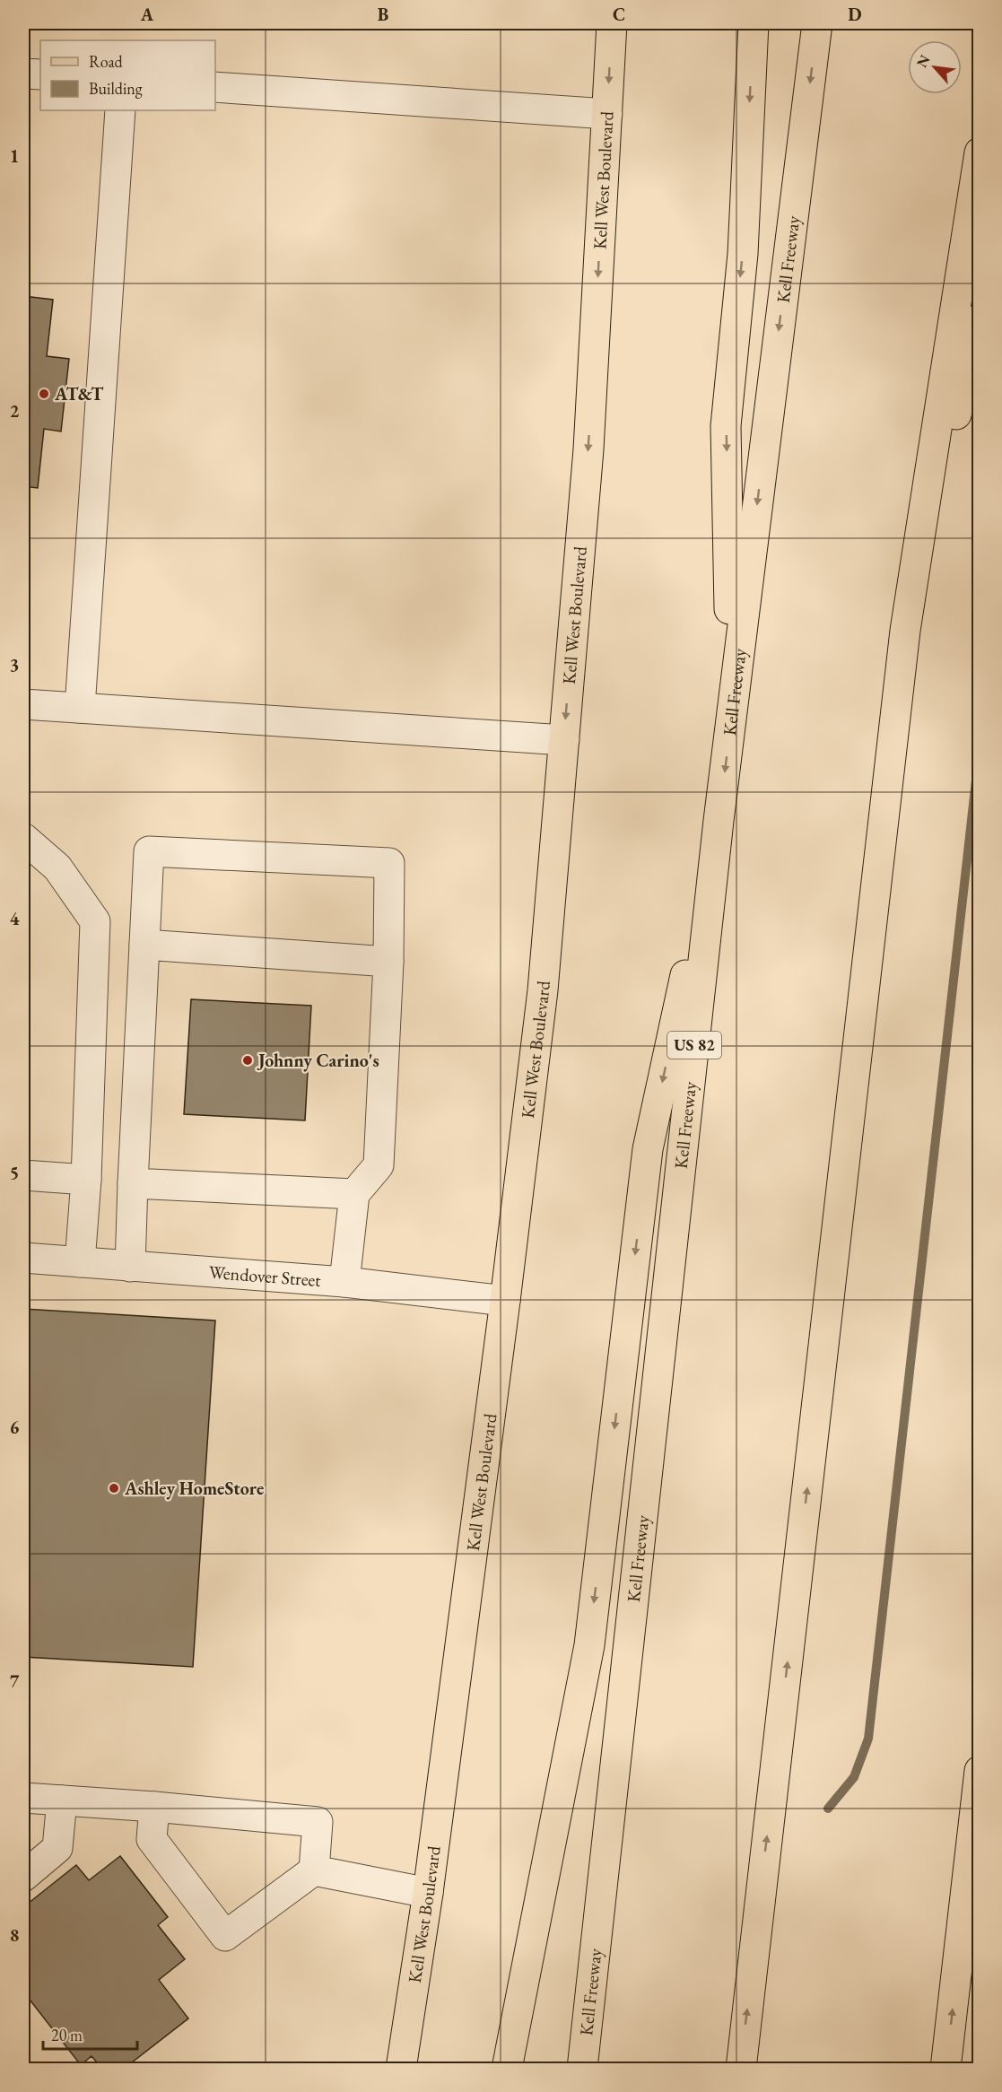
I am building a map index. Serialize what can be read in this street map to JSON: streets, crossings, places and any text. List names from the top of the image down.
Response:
{
  "streets": {
    "main road": ["Kell West Boulevard", "Kell Freeway", "US 82"],
    "street": ["Wendover Street"]
  },
  "crossings": [
    ["Kell West Boulevard", "Wendover Street"]
  ],
  "places": ["AT&T", "Johnny Carino's", "Ashley HomeStore"],
  "legend": ["Road", "Building"],
  "scale_bar": "20 m",
  "north": "top left",
  "grid": {
    "columns": [
      "A",
      "B",
      "C",
      "D"
    ],
    "rows": [
      "1",
      "2",
      "3",
      "4",
      "5",
      "6",
      "7",
      "8"
    ]
  }
}
